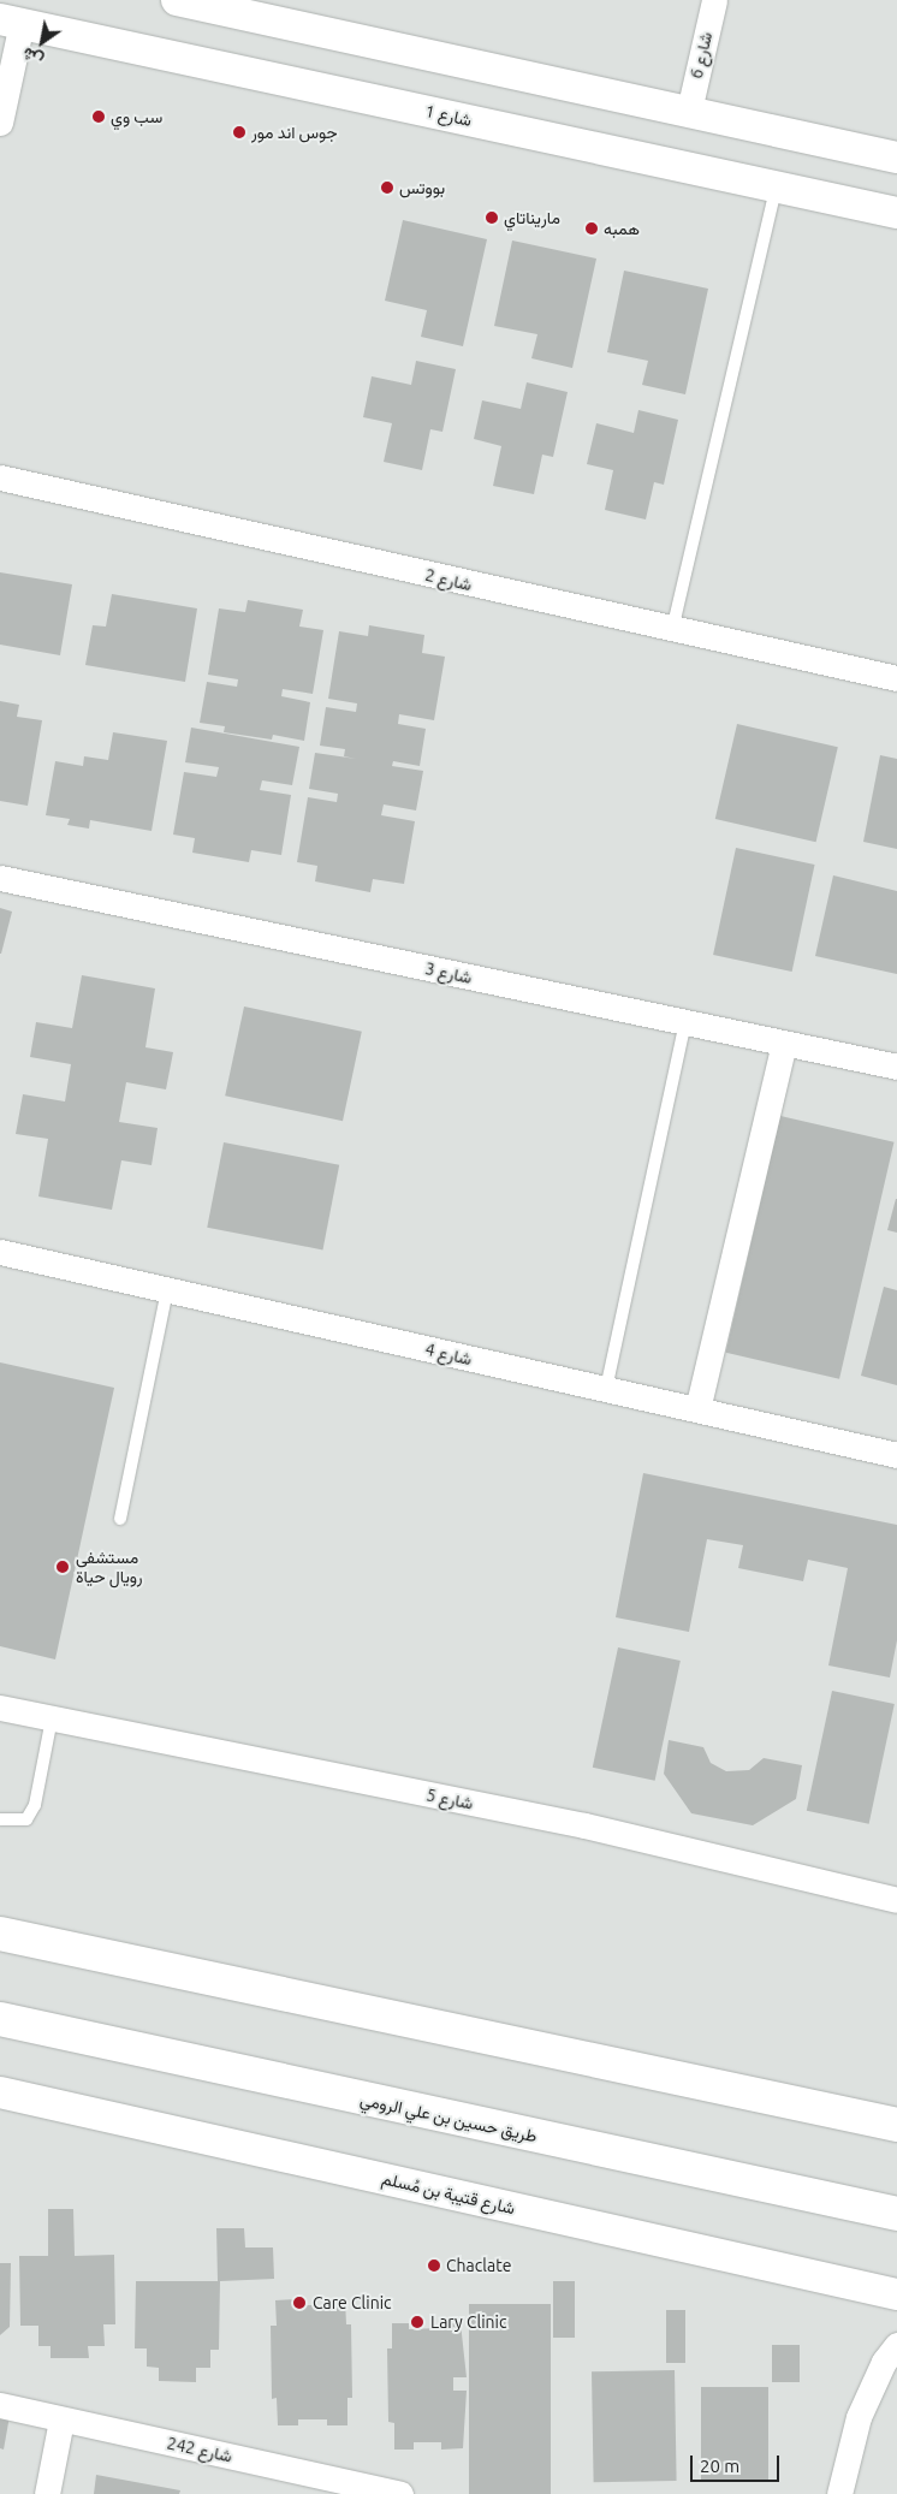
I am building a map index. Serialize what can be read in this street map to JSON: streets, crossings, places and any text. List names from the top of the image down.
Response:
{
  "streets": {
    "highway": ["طريق حسين بن علي الرومي"],
    "street": [
      "شارع 6",
      "شارع 1",
      "شارع 2",
      "شارع 3",
      "شارع 4",
      "شارع 5",
      "شارع قتيبة بن مُسلم",
      "شارع 242"
    ]
  },
  "places": [
    "سب وي",
    "جوس اند مور",
    "بووتس",
    "ماريناتاي",
    "همبه",
    "مستشفى رويال حياة",
    "Chaclate",
    "Care Clinic",
    "Lary Clinic"
  ],
  "scale_bar": "20 m",
  "north": "bottom left"
}
